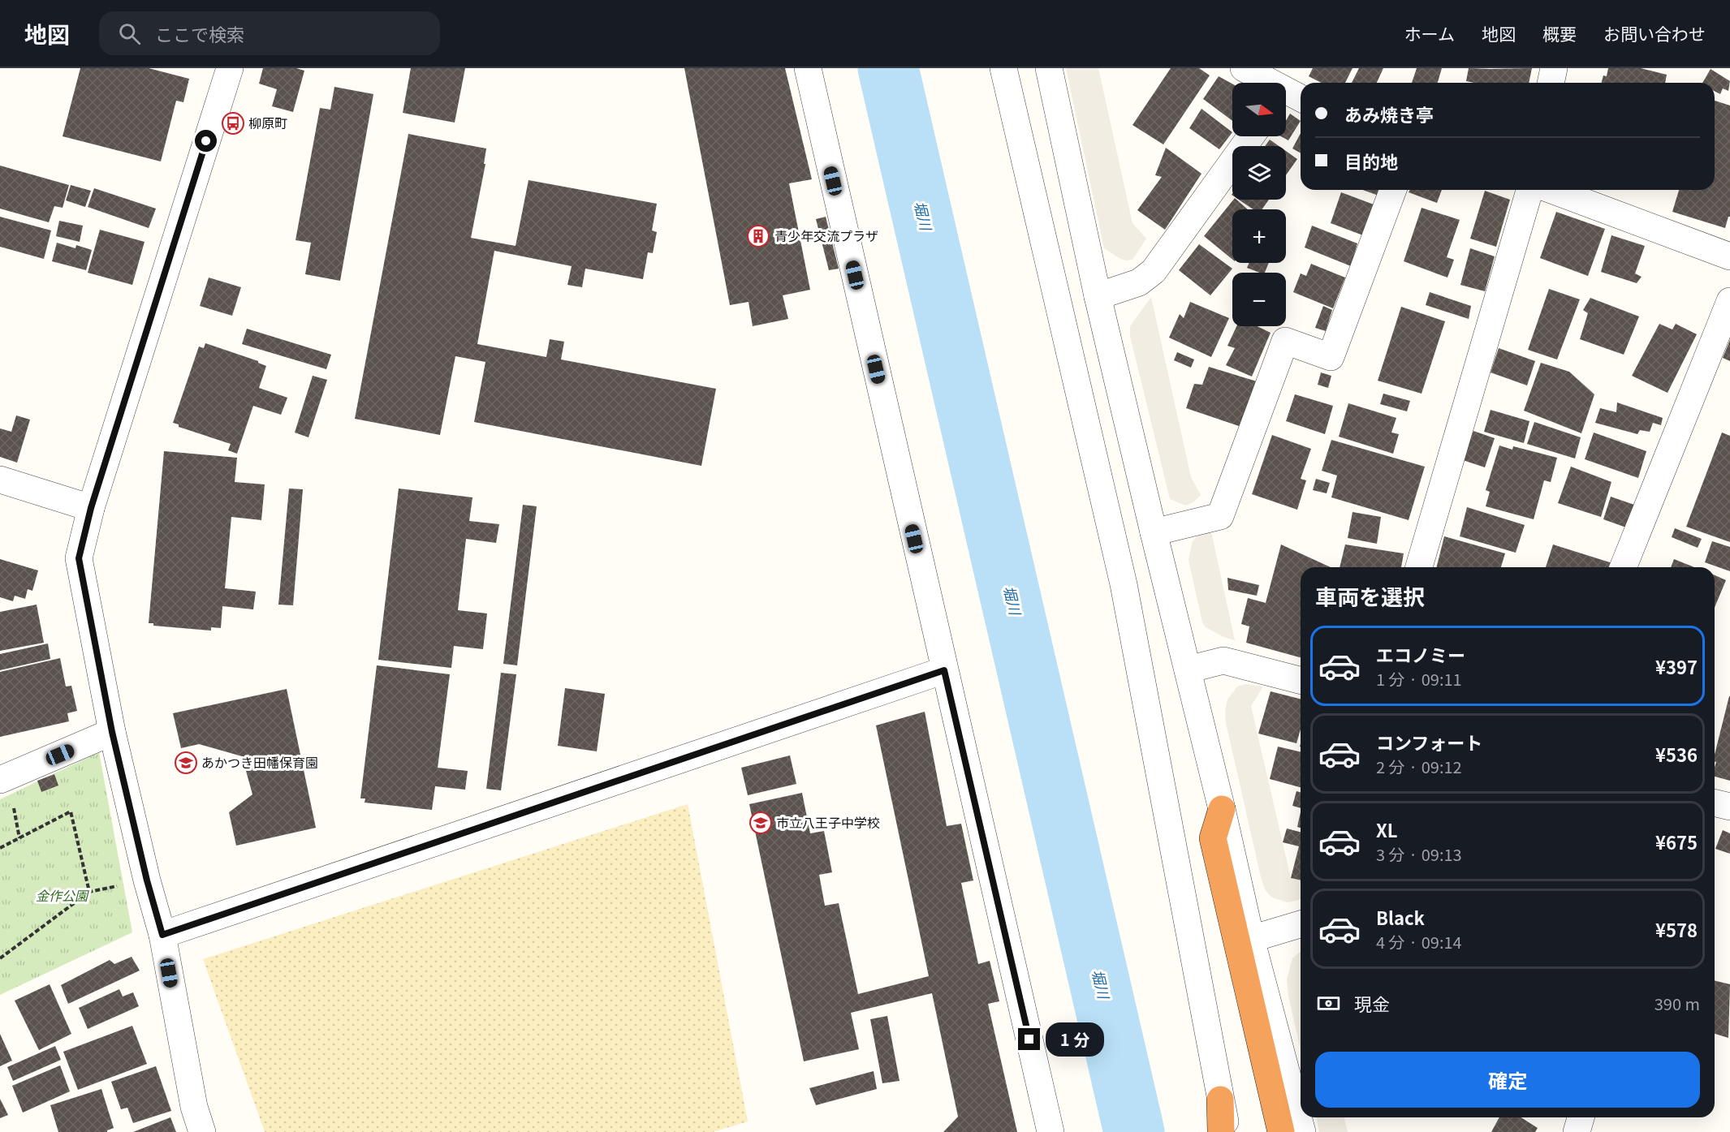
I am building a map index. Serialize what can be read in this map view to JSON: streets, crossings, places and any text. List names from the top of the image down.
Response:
{
  "water": ["堀川"],
  "parks": ["金作公園"],
  "places": {
    "bus stop": ["柳原町"],
    "building": ["青少年交流プラザ"],
    "school or university": ["あかつき田幡保育園", "市立八王子中学校"]
  },
  "north": "right",
  "page": {
    "header": "地図",
    "search": "ここで検索",
    "nav": [
      "ホーム",
      "地図",
      "概要",
      "お問い合わせ"
    ],
    "map_buttons": ["+", "−"],
    "banner": ["あみ焼き亭", "目的地"],
    "heading": "車両を選択",
    "list": [
      {
        "name": "エコノミー",
        "note": "1 分 · 09:11",
        "value": "¥397"
      },
      {
        "name": "コンフォート",
        "note": "2 分 · 09:12",
        "value": "¥536"
      },
      {
        "name": "XL",
        "note": "3 分 · 09:13",
        "value": "¥675"
      },
      {
        "name": "Black",
        "note": "4 分 · 09:14",
        "value": "¥578"
      }
    ],
    "pay": ["現金", "390 m"],
    "bubble": "1 分",
    "buttons": "確定"
  }
}
